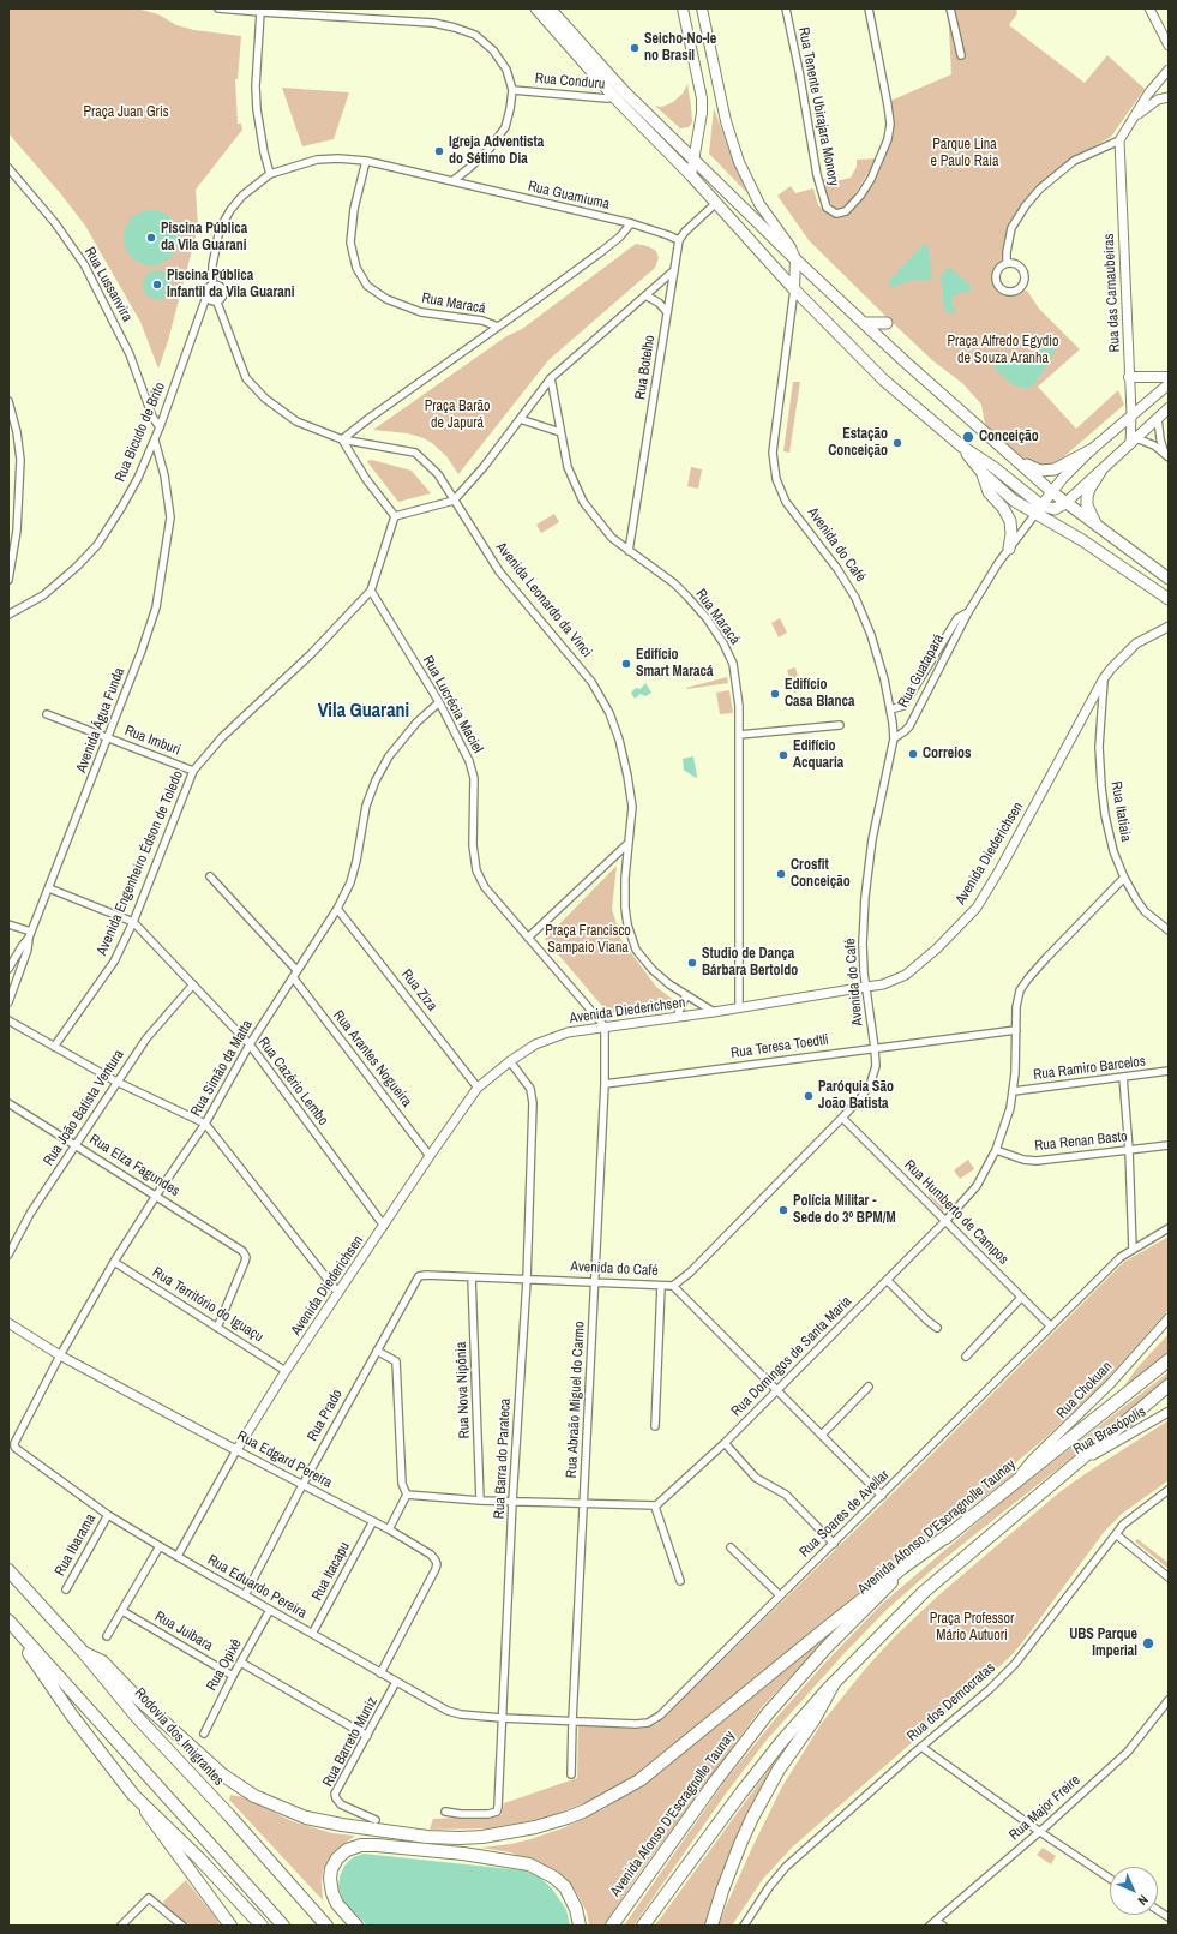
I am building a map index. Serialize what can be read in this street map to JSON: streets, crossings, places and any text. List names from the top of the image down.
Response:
{
  "streets": {
    "highway": ["Avenida Afonso D'Escragnolle Taunay", "Rodovia dos Imigrantes"],
    "main road": ["Avenida do Café", "Rua Guatapará"],
    "street": [
      "Rua Conduru",
      "Rua Tenente Ubirajara Monory",
      "Rua Guamiuma",
      "Rua Lussanvira",
      "Rua das Carnaubeiras",
      "Rua Maracá",
      "Rua Botelho",
      "Rua Bicudo de Brito",
      "Avenida Leonardo da Vinci",
      "Rua Lucrécia Maciel",
      "Avenida Água Funda",
      "Rua Imburi",
      "Rua Itatiaia",
      "Avenida Diederichsen",
      "Avenida Engenheiro Édson de Toledo",
      "Rua Ziza",
      "Rua Teresa Toedtli",
      "Rua Arantes Nogueira",
      "Rua Simão da Matta",
      "Rua Ramiro Barcelos",
      "Rua Cazério Lembo",
      "Rua João Batista Ventura",
      "Rua Renan Basto",
      "Rua Elza Fagundes",
      "Rua Humberto de Campos",
      "Rua Território do Iguaçu",
      "Rua Domingos de Santa Maria",
      "Rua Nova Nipônia",
      "Rua Chokuan",
      "Rua Abraão Miguel do Carmo",
      "Rua Prado",
      "Rua Brasópolis",
      "Rua Barra do Parateca",
      "Rua Edgard Pereira",
      "Rua Soares de Avellar",
      "Rua Ibarama",
      "Rua Itacapu",
      "Rua Eduardo Pereira",
      "Rua Juibara",
      "Rua Opixê",
      "Rua dos Democratas",
      "Rua Barreto Muniz",
      "Rua Major Freire"
    ]
  },
  "crossings": [
    ["Rua Guamiuma", "Rua Botelho"],
    ["Rua Lussanvira", "Rua Bicudo de Brito"],
    ["Rua das Carnaubeiras", "Rua Guatapará"],
    ["Rua Maracá", "Rua Botelho"],
    ["Rua Maracá", "Avenida Diederichsen"],
    ["Rua Bicudo de Brito", "Avenida Leonardo da Vinci"],
    ["Rua Bicudo de Brito", "Avenida Água Funda"],
    ["Avenida do Café", "Rua Guatapará"],
    ["Avenida do Café", "Avenida Diederichsen"],
    ["Avenida do Café", "Rua Teresa Toedtli"],
    ["Avenida do Café", "Rua Humberto de Campos"],
    ["Avenida do Café", "Rua Nova Nipônia"],
    ["Avenida do Café", "Rua Abraão Miguel do Carmo"],
    ["Avenida do Café", "Rua Prado"],
    ["Avenida do Café", "Rua Barra do Parateca"],
    ["Avenida Leonardo da Vinci", "Avenida Diederichsen"],
    ["Rua Lucrécia Maciel", "Avenida Diederichsen"],
    ["Rua Lucrécia Maciel", "Avenida Engenheiro Édson de Toledo"],
    ["Rua Lucrécia Maciel", "Rua Simão da Matta"],
    ["Rua Lucrécia Maciel", "Rua Abraão Miguel do Carmo"],
    ["Avenida Água Funda", "Rua Imburi"],
    ["Avenida Água Funda", "Rua Cazério Lembo"],
    ["Rua Imburi", "Avenida Engenheiro Édson de Toledo"],
    ["Rua Itatiaia", "Avenida Diederichsen"],
    ["Rua Itatiaia", "Rua Domingos de Santa Maria"],
    ["Avenida Diederichsen", "Rua Ziza"],
    ["Avenida Diederichsen", "Rua Arantes Nogueira"],
    ["Avenida Diederichsen", "Rua Cazério Lembo"],
    ["Avenida Diederichsen", "Rua Território do Iguaçu"],
    ["Avenida Diederichsen", "Rua Abraão Miguel do Carmo"],
    ["Avenida Diederichsen", "Rua Barra do Parateca"],
    ["Avenida Diederichsen", "Rua Edgard Pereira"],
    ["Avenida Diederichsen", "Rua Eduardo Pereira"],
    ["Avenida Engenheiro Édson de Toledo", "Rua Cazério Lembo"],
    ["Rua Ziza", "Rua Simão da Matta"],
    ["Rua Teresa Toedtli", "Rua Domingos de Santa Maria"],
    ["Rua Teresa Toedtli", "Rua Abraão Miguel do Carmo"],
    ["Rua Arantes Nogueira", "Rua Simão da Matta"],
    ["Rua Simão da Matta", "Rua Cazério Lembo"],
    ["Rua Simão da Matta", "Rua Elza Fagundes"],
    ["Rua Simão da Matta", "Rua Território do Iguaçu"],
    ["Rua Simão da Matta", "Rua Edgard Pereira"],
    ["Rua Simão da Matta", "Rua Eduardo Pereira"],
    ["Rua Ramiro Barcelos", "Rua Domingos de Santa Maria"],
    ["Rua Cazério Lembo", "Rua João Batista Ventura"],
    ["Rua João Batista Ventura", "Rua Elza Fagundes"],
    ["Rua Renan Basto", "Rua Domingos de Santa Maria"],
    ["Rua Elza Fagundes", "Rua Território do Iguaçu"],
    ["Rua Humberto de Campos", "Rua Domingos de Santa Maria"],
    ["Rua Humberto de Campos", "Rua Soares de Avellar"],
    ["Rua Chokuan", "Avenida Afonso D'Escragnolle Taunay"],
    ["Rua Abraão Miguel do Carmo", "Rua Soares de Avellar"],
    ["Rua Prado", "Rua Edgard Pereira"],
    ["Rua Prado", "Rua Eduardo Pereira"],
    ["Rua Barra do Parateca", "Rua Soares de Avellar"],
    ["Rua Barra do Parateca", "Rua Eduardo Pereira"],
    ["Rua Edgard Pereira", "Rua Itacapu"],
    ["Rua Edgard Pereira", "Rua Eduardo Pereira"],
    ["Rua Soares de Avellar", "Rua Eduardo Pereira"],
    ["Rua Ibarama", "Rua Eduardo Pereira"],
    ["Rua Itacapu", "Rua Eduardo Pereira"],
    ["Rua Eduardo Pereira", "Rua Opixê"],
    ["Rua Eduardo Pereira", "Rua Barreto Muniz"],
    ["Rua Juibara", "Rua Opixê"]
  ],
  "districts": ["Vila Guarani"],
  "parks": [
    "Praça Juan Gris",
    "Parque Lina e Paulo Raia",
    "Praça Alfredo Egydio de Souza Aranha",
    "Praça Barão de Japurá",
    "Praça Francisco Sampaio Viana",
    "Praça Professor Mário Autuori"
  ],
  "places": [
    "Seicho-No-Ie no Brasil",
    "Igreja Adventista do Sétimo Dia",
    "Piscina Pública da Vila Guarani",
    "Piscina Pública Infantil da Vila Guarani",
    "Conceição",
    "Estação Conceição",
    "Edifício Smart Maracá",
    "Edifício Casa Blanca",
    "Correios",
    "Edifício Acquaria",
    "Crosfit Conceição",
    "Studio de Dança Bárbara Bertoldo",
    "Paróquia São João Batista",
    "Polícia Militar - Sede do 3º BPM/M",
    "UBS Parque Imperial"
  ],
  "north": "bottom right"
}
